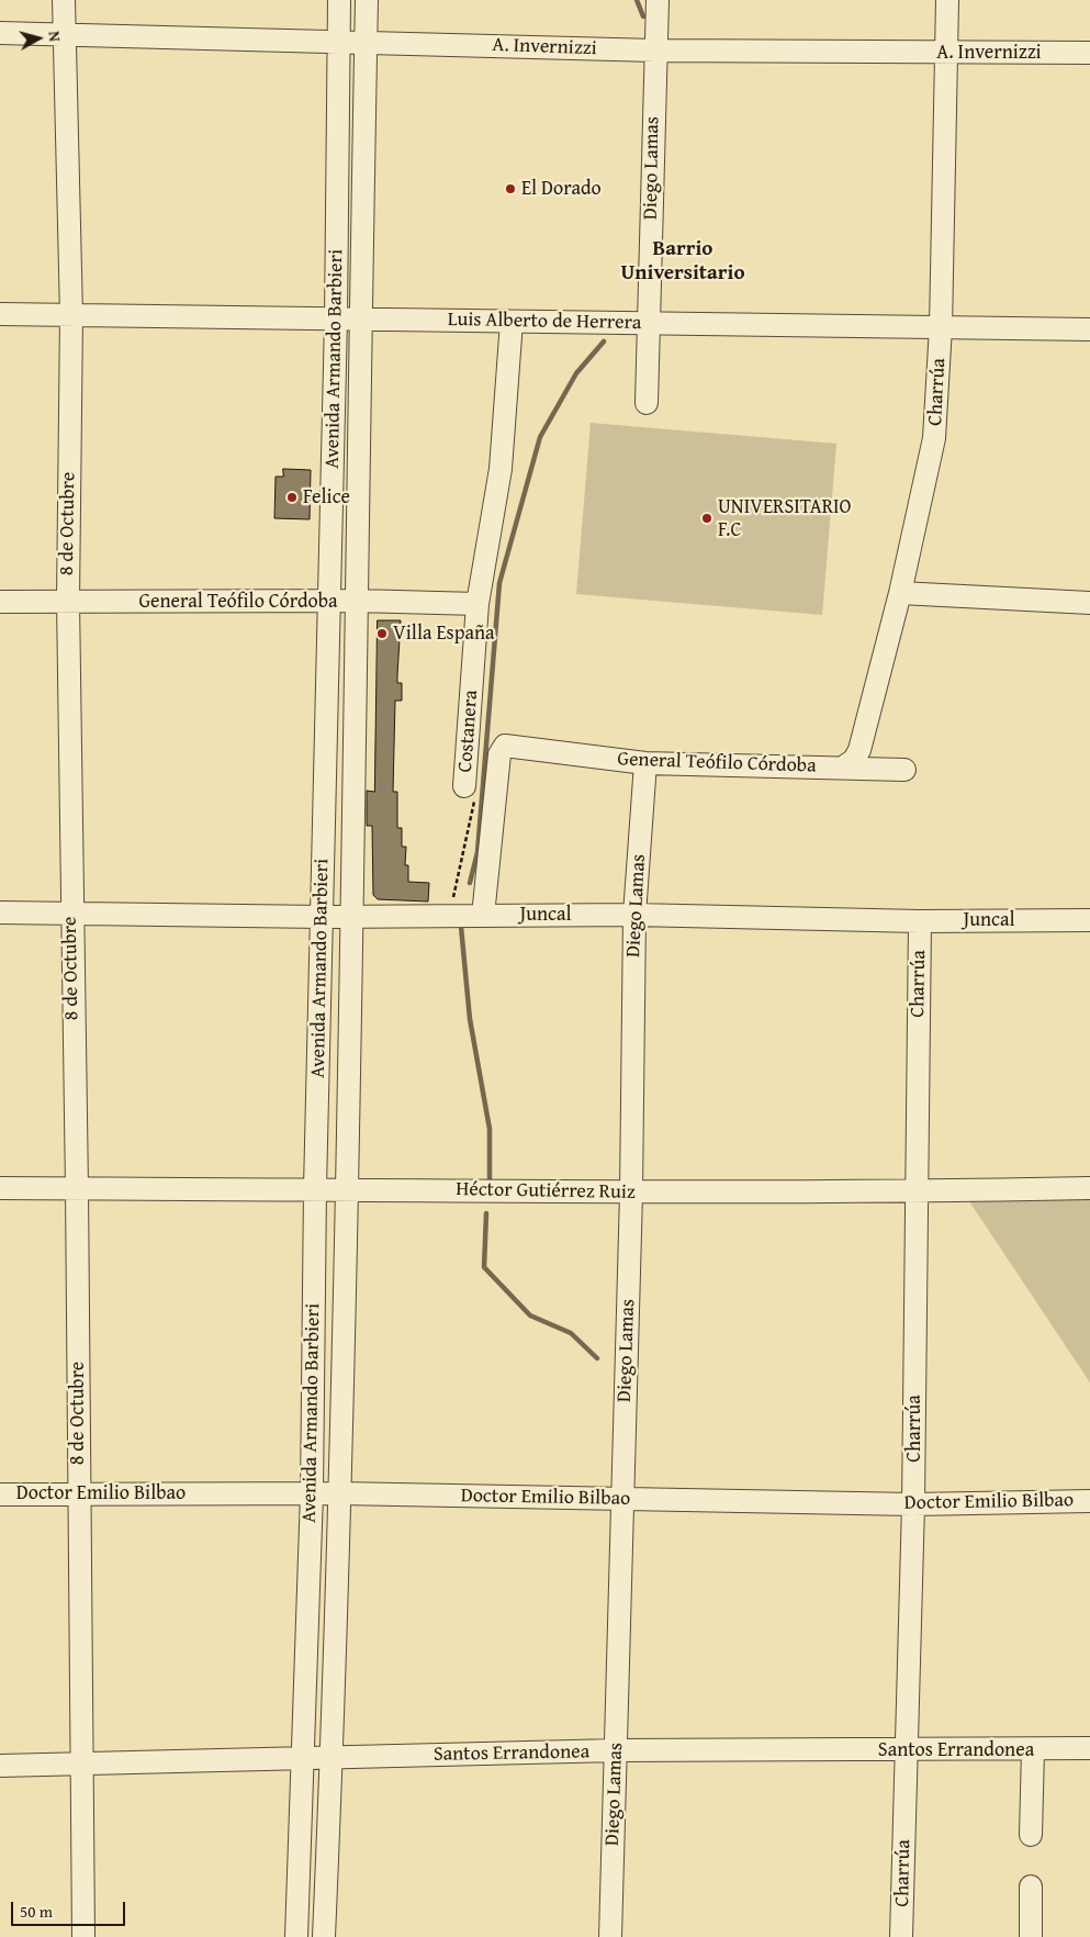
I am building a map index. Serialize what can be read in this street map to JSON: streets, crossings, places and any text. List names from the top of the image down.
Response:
{
  "streets": {
    "street": [
      "A. Invernizzi",
      "Diego Lamas",
      "Luis Alberto de Herrera",
      "Avenida Armando Barbieri",
      "Charrúa",
      "8 de Octubre",
      "General Teófilo Córdoba",
      "Costanera",
      "Juncal",
      "Héctor Gutiérrez Ruiz",
      "Doctor Emilio Bilbao",
      "Santos Errandonea"
    ]
  },
  "crossings": [
    ["A. Invernizzi", "Diego Lamas"],
    ["A. Invernizzi", "Avenida Armando Barbieri"],
    ["A. Invernizzi", "Charrúa"],
    ["A. Invernizzi", "8 de Octubre"],
    ["Diego Lamas", "Luis Alberto de Herrera"],
    ["Diego Lamas", "General Teófilo Córdoba"],
    ["Diego Lamas", "Juncal"],
    ["Diego Lamas", "Héctor Gutiérrez Ruiz"],
    ["Diego Lamas", "Doctor Emilio Bilbao"],
    ["Diego Lamas", "Santos Errandonea"],
    ["Luis Alberto de Herrera", "Avenida Armando Barbieri"],
    ["Luis Alberto de Herrera", "Charrúa"],
    ["Luis Alberto de Herrera", "8 de Octubre"],
    ["Luis Alberto de Herrera", "Costanera"],
    ["Avenida Armando Barbieri", "General Teófilo Córdoba"],
    ["Avenida Armando Barbieri", "Juncal"],
    ["Avenida Armando Barbieri", "Héctor Gutiérrez Ruiz"],
    ["Avenida Armando Barbieri", "Doctor Emilio Bilbao"],
    ["Avenida Armando Barbieri", "Santos Errandonea"],
    ["Charrúa", "General Teófilo Córdoba"],
    ["Charrúa", "Juncal"],
    ["Charrúa", "Héctor Gutiérrez Ruiz"],
    ["Charrúa", "Doctor Emilio Bilbao"],
    ["Charrúa", "Santos Errandonea"],
    ["8 de Octubre", "General Teófilo Córdoba"],
    ["8 de Octubre", "Juncal"],
    ["8 de Octubre", "Héctor Gutiérrez Ruiz"],
    ["8 de Octubre", "Doctor Emilio Bilbao"],
    ["8 de Octubre", "Santos Errandonea"],
    ["General Teófilo Córdoba", "Costanera"],
    ["General Teófilo Córdoba", "Juncal"],
    ["Costanera", "Juncal"]
  ],
  "districts": ["Barrio Universitario"],
  "places": [
    "El Dorado",
    "Felice",
    "UNIVERSITARIO F.C",
    "Villa España"
  ],
  "scale_bar": "50 m",
  "north": "right"
}
